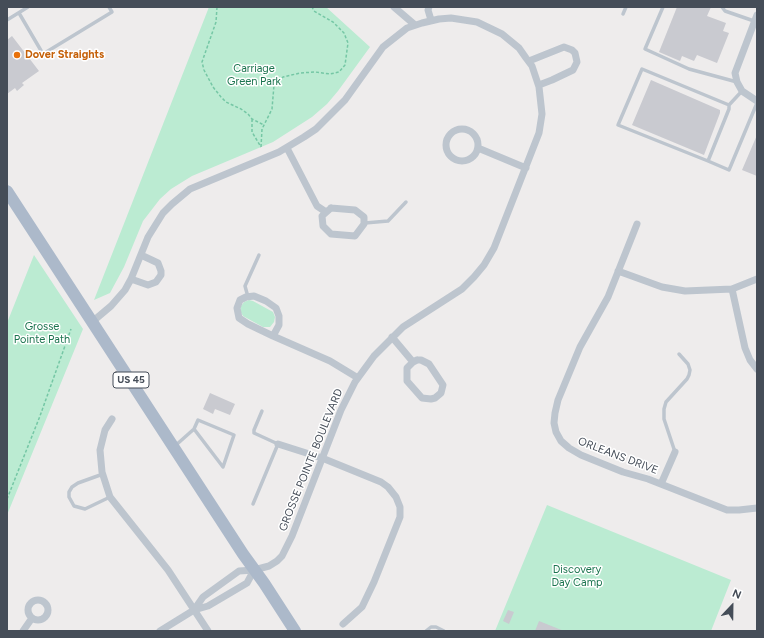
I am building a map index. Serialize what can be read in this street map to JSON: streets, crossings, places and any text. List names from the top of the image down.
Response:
{
  "streets": {
    "main road": ["US 45"],
    "street": ["ORLEANS DRIVE", "GROSSE POINTE BOULEVARD"]
  },
  "crossings": [
    ["US 45", "GROSSE POINTE BOULEVARD"]
  ],
  "parks": ["Carriage Green Park", "Grosse Pointe Path", "Discovery Day Camp"],
  "places": ["Dover Straights"],
  "north": "top"
}
